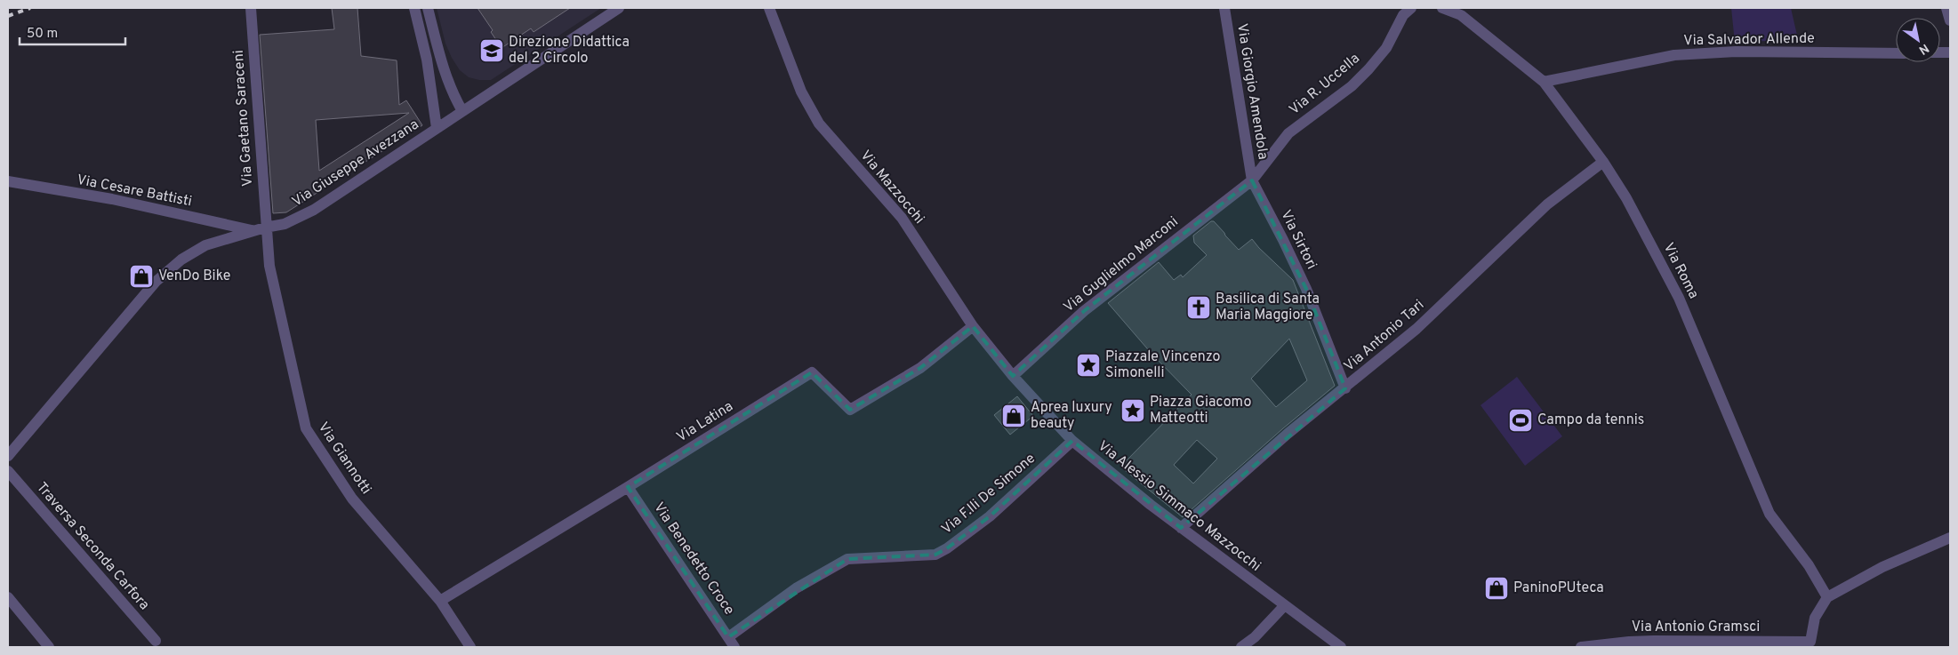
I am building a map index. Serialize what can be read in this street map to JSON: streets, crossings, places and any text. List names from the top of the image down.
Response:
{
  "streets": {
    "street": [
      "Via Salvador Allende",
      "Via R. Uccella",
      "Via Giorgio Amendola",
      "Via Gaetano Saraceni",
      "Via Giuseppe Avezzana",
      "Via Mazzocchi",
      "Via Cesare Battisti",
      "Via Sirtori",
      "Via Guglielmo Marconi",
      "Via Roma",
      "Via Antonio Tari",
      "Via Latina",
      "Via Giannotti",
      "Via F.lli De Simone",
      "Via Alessio Simmaco Mazzocchi",
      "Traversa Seconda Carfora",
      "Via Benedetto Croce",
      "Via Antonio Gramsci"
    ]
  },
  "crossings": [
    ["Via Salvador Allende", "Via Roma"],
    ["Via R. Uccella", "Via Giorgio Amendola"],
    ["Via R. Uccella", "Via Sirtori"],
    ["Via R. Uccella", "Via Guglielmo Marconi"],
    ["Via Giorgio Amendola", "Via Sirtori"],
    ["Via Giorgio Amendola", "Via Guglielmo Marconi"],
    ["Via Gaetano Saraceni", "Via Giuseppe Avezzana"],
    ["Via Gaetano Saraceni", "Via Giannotti"],
    ["Via Giuseppe Avezzana", "Via Cesare Battisti"],
    ["Via Giuseppe Avezzana", "Via Giannotti"],
    ["Via Mazzocchi", "Via Guglielmo Marconi"],
    ["Via Mazzocchi", "Via Latina"],
    ["Via Mazzocchi", "Via Alessio Simmaco Mazzocchi"],
    ["Via Sirtori", "Via Guglielmo Marconi"],
    ["Via Sirtori", "Via Antonio Tari"],
    ["Via Guglielmo Marconi", "Via Alessio Simmaco Mazzocchi"],
    ["Via Roma", "Via Antonio Tari"],
    ["Via Antonio Tari", "Via Alessio Simmaco Mazzocchi"],
    ["Via Latina", "Via Giannotti"],
    ["Via Latina", "Via Benedetto Croce"],
    ["Via F.lli De Simone", "Via Alessio Simmaco Mazzocchi"],
    ["Via F.lli De Simone", "Via Benedetto Croce"]
  ],
  "places": {
    "school or university": ["Direzione Didattica del 2 Circolo"],
    "shop": ["VenDo Bike", "Aprea luxury beauty", "PaninoPUteca"],
    "church": ["Basilica di Santa Maria Maggiore"],
    "place": ["Piazzale Vincenzo Simonelli", "Piazza Giacomo Matteotti"],
    "sports": ["Campo da tennis"]
  },
  "scale_bar": "50 m",
  "north": "bottom right"
}
